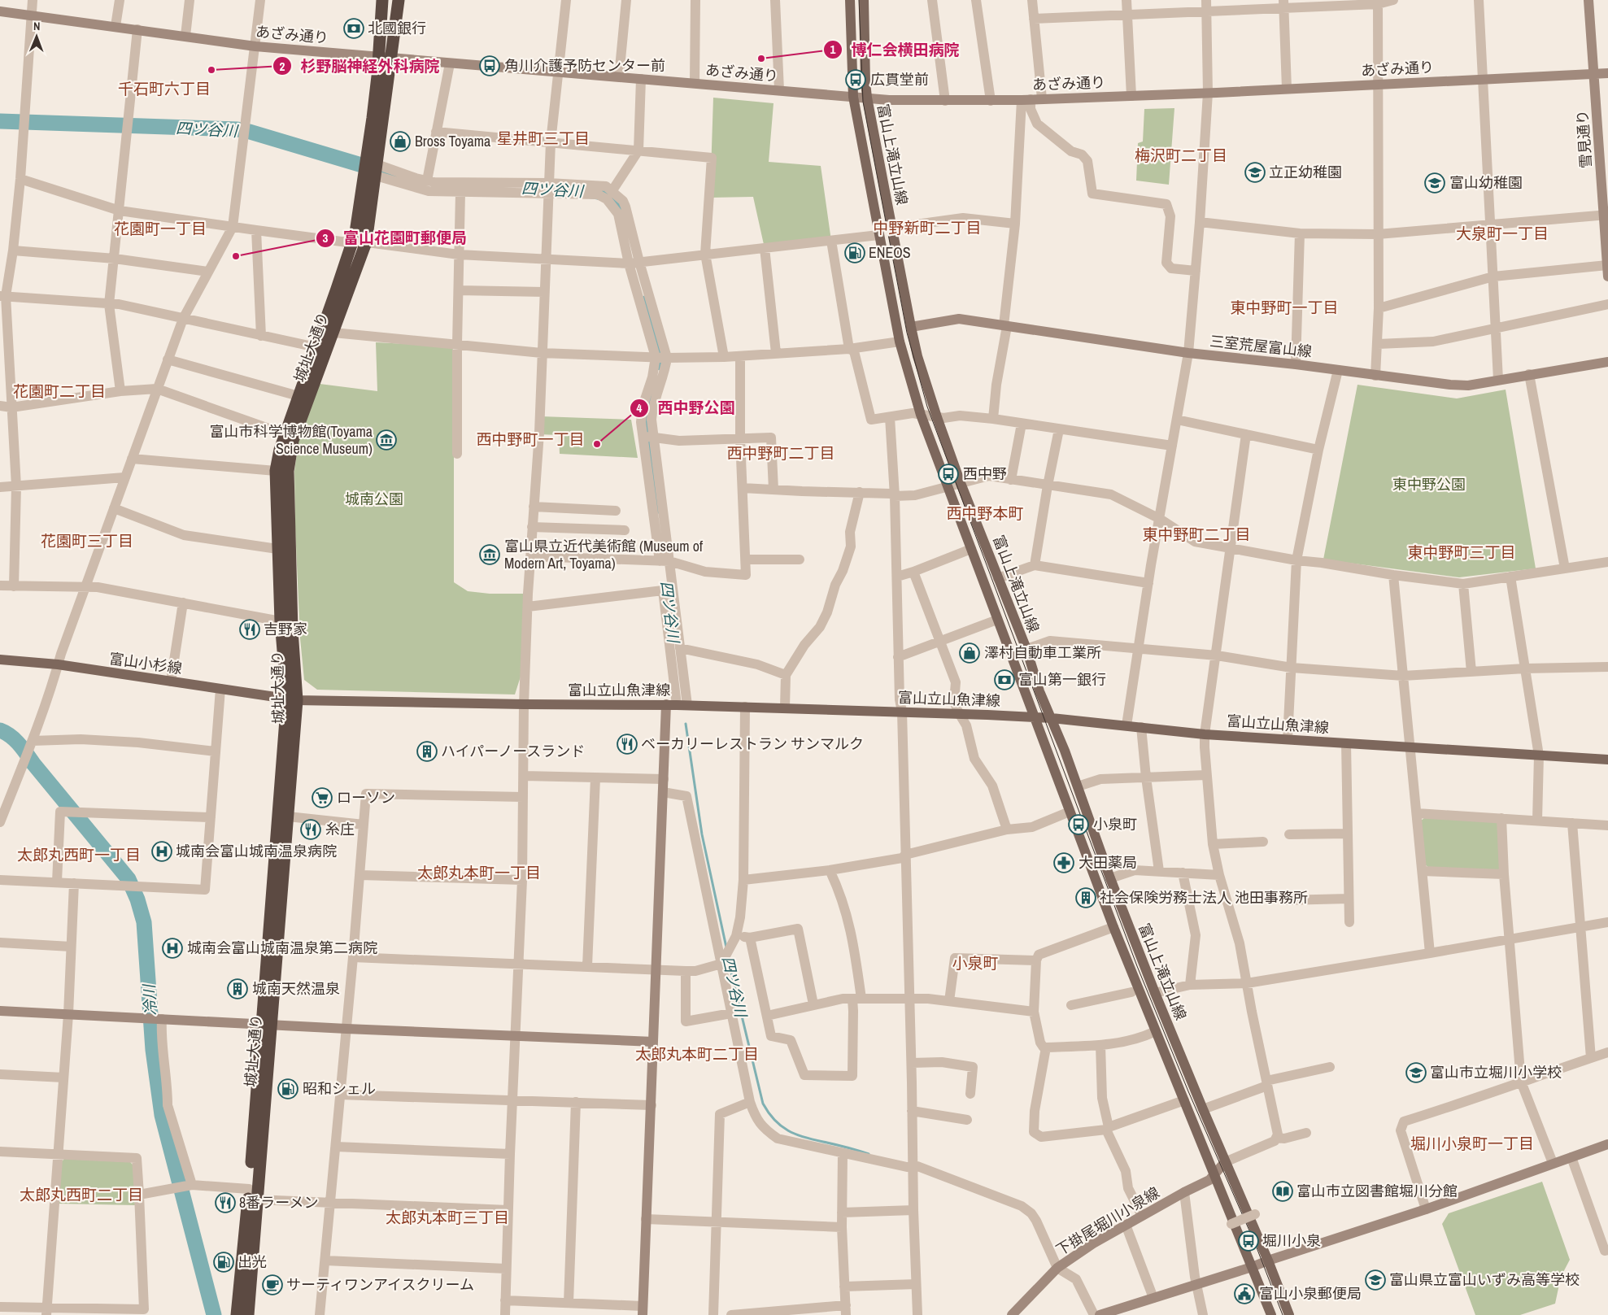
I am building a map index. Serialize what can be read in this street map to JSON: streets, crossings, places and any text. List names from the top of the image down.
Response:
{
  "streets": {
    "highway": ["城址大通り"],
    "main road": ["富山上滝立山線", "富山小杉線", "富山立山魚津線"],
    "street": [
      "あざみ通り",
      "雪見通り",
      "三室荒屋富山線",
      "下掛尾堀川小泉線"
    ]
  },
  "crossings": [
    ["あざみ通り", "雪見通り"],
    ["あざみ通り", "富山上滝立山線"],
    ["あざみ通り", "城址大通り"],
    ["富山上滝立山線", "三室荒屋富山線"],
    ["富山上滝立山線", "富山立山魚津線"],
    ["富山上滝立山線", "下掛尾堀川小泉線"],
    ["城址大通り", "富山小杉線"],
    ["城址大通り", "富山立山魚津線"],
    ["富山小杉線", "富山立山魚津線"]
  ],
  "districts": [
    "千石町六丁目",
    "星井町三丁目",
    "梅沢町二丁目",
    "中野新町二丁目",
    "花園町一丁目",
    "大泉町一丁目",
    "東中野町一丁目",
    "花園町二丁目",
    "西中野町一丁目",
    "西中野町二丁目",
    "西中野本町",
    "東中野町二丁目",
    "花園町三丁目",
    "東中野町三丁目",
    "太郎丸西町一丁目",
    "太郎丸本町一丁目",
    "小泉町",
    "太郎丸本町二丁目",
    "堀川小泉町一丁目",
    "太郎丸西町二丁目",
    "太郎丸本町三丁目"
  ],
  "water": ["四ツ谷川", "冷川"],
  "parks": ["東中野公園", "城南公園"],
  "places": {
    "bank": ["北國銀行", "富山第一銀行"],
    "other": [
      "博仁会横田病院",
      "杉野脳神経外科病院",
      "富山花園町郵便局",
      "西中野公園"
    ],
    "bus stop": [
      "角川介護予防センター前",
      "広貫堂前",
      "西中野",
      "小泉町",
      "堀川小泉"
    ],
    "shop": ["Bross Toyama", "澤村自動車工業所"],
    "school or university": [
      "立正幼稚園",
      "富山幼稚園",
      "富山市立堀川小学校",
      "富山県立富山いずみ高等学校"
    ],
    "fuel station": ["ENEOS", "昭和シェル", "出光"],
    "museum": ["富山市科学博物館(Toyama Science Museum)", "富山県立近代美術館 (Museum of Modern Art, Toyama)"],
    "restaurant": [
      "吉野家",
      "ベーカリーレストラン サンマルク",
      "糸庄",
      "8番ラーメン"
    ],
    "building": ["ハイパーノースランド", "社会保険労務士法人 池田事務所", "城南天然温泉"],
    "supermarket": ["ローソン"],
    "hospital": ["城南会富山城南温泉病院", "城南会富山城南温泉第二病院"],
    "pharmacy": ["大田薬局"],
    "library": ["富山市立図書館堀川分館"],
    "cafe": ["サーティワンアイスクリーム"],
    "public building": ["富山小泉郵便局"]
  },
  "north": "top"
}
